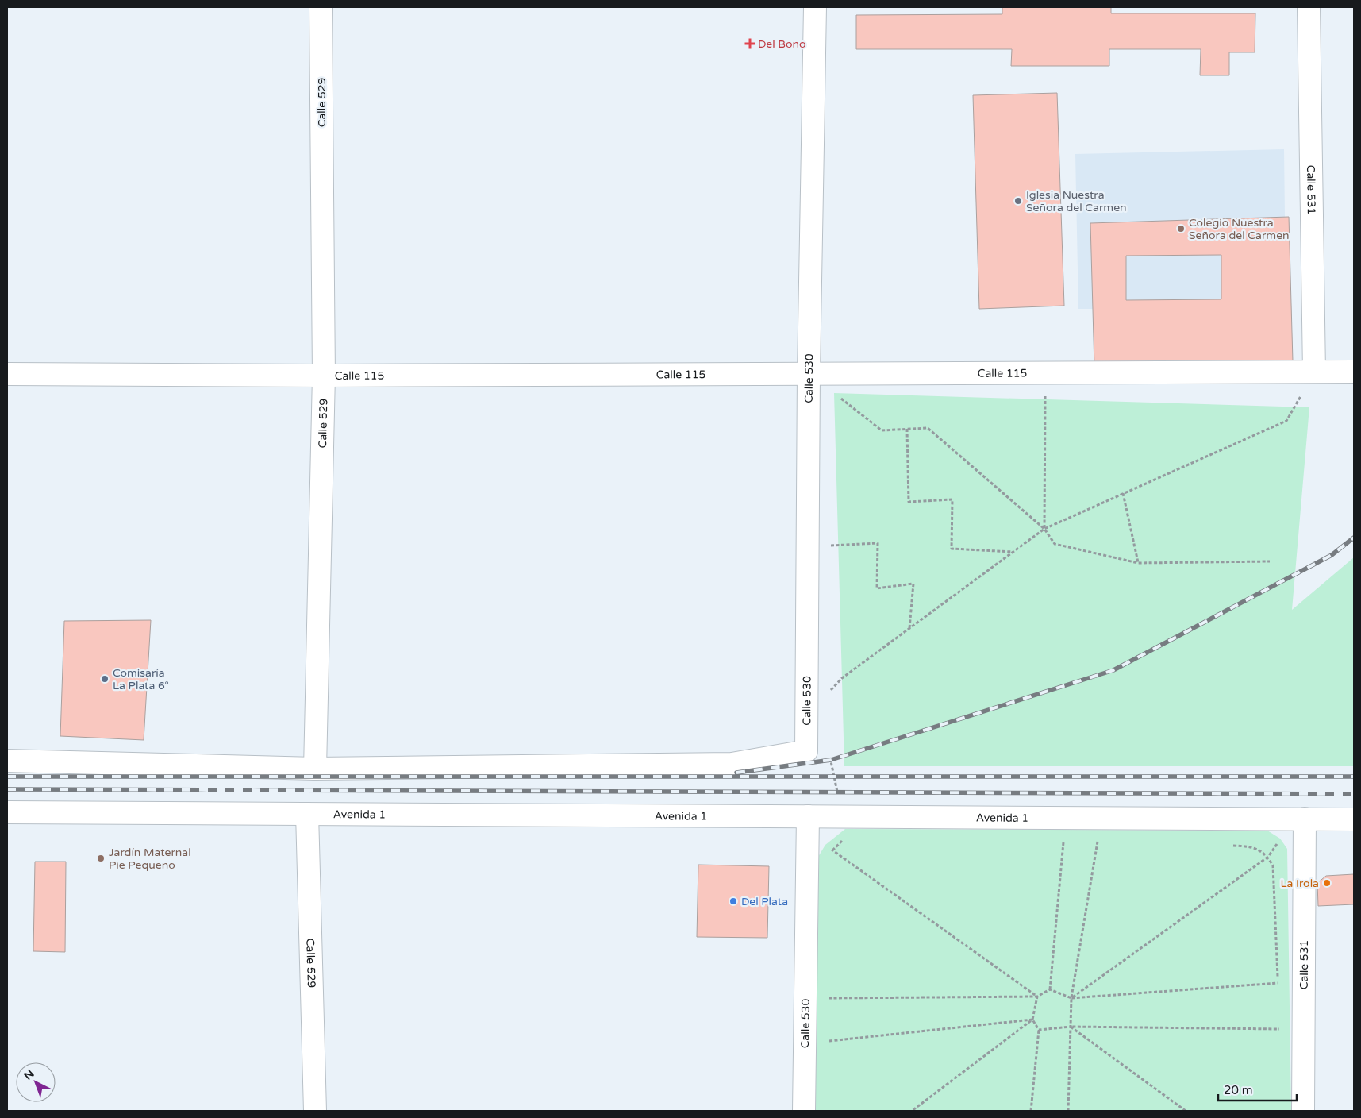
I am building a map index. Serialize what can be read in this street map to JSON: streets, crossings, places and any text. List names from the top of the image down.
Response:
{
  "streets": {
    "street": [
      "Calle 529",
      "Calle 531",
      "Calle 115",
      "Calle 530",
      "Avenida 1"
    ]
  },
  "crossings": [
    ["Calle 529", "Calle 115"],
    ["Calle 529", "Avenida 1"],
    ["Calle 531", "Calle 115"],
    ["Calle 531", "Avenida 1"],
    ["Calle 115", "Calle 530"],
    ["Calle 530", "Avenida 1"]
  ],
  "places": {
    "health": ["Del Bono"],
    "other": [
      "Iglesia Nuestra Señora del Carmen",
      "Colegio Nuestra Señora del Carmen",
      "Comisaría La Plata 6°",
      "Jardín Maternal Pie Pequeño",
      "La Irola",
      "Del Plata"
    ]
  },
  "scale_bar": "20 m",
  "north": "top left"
}
